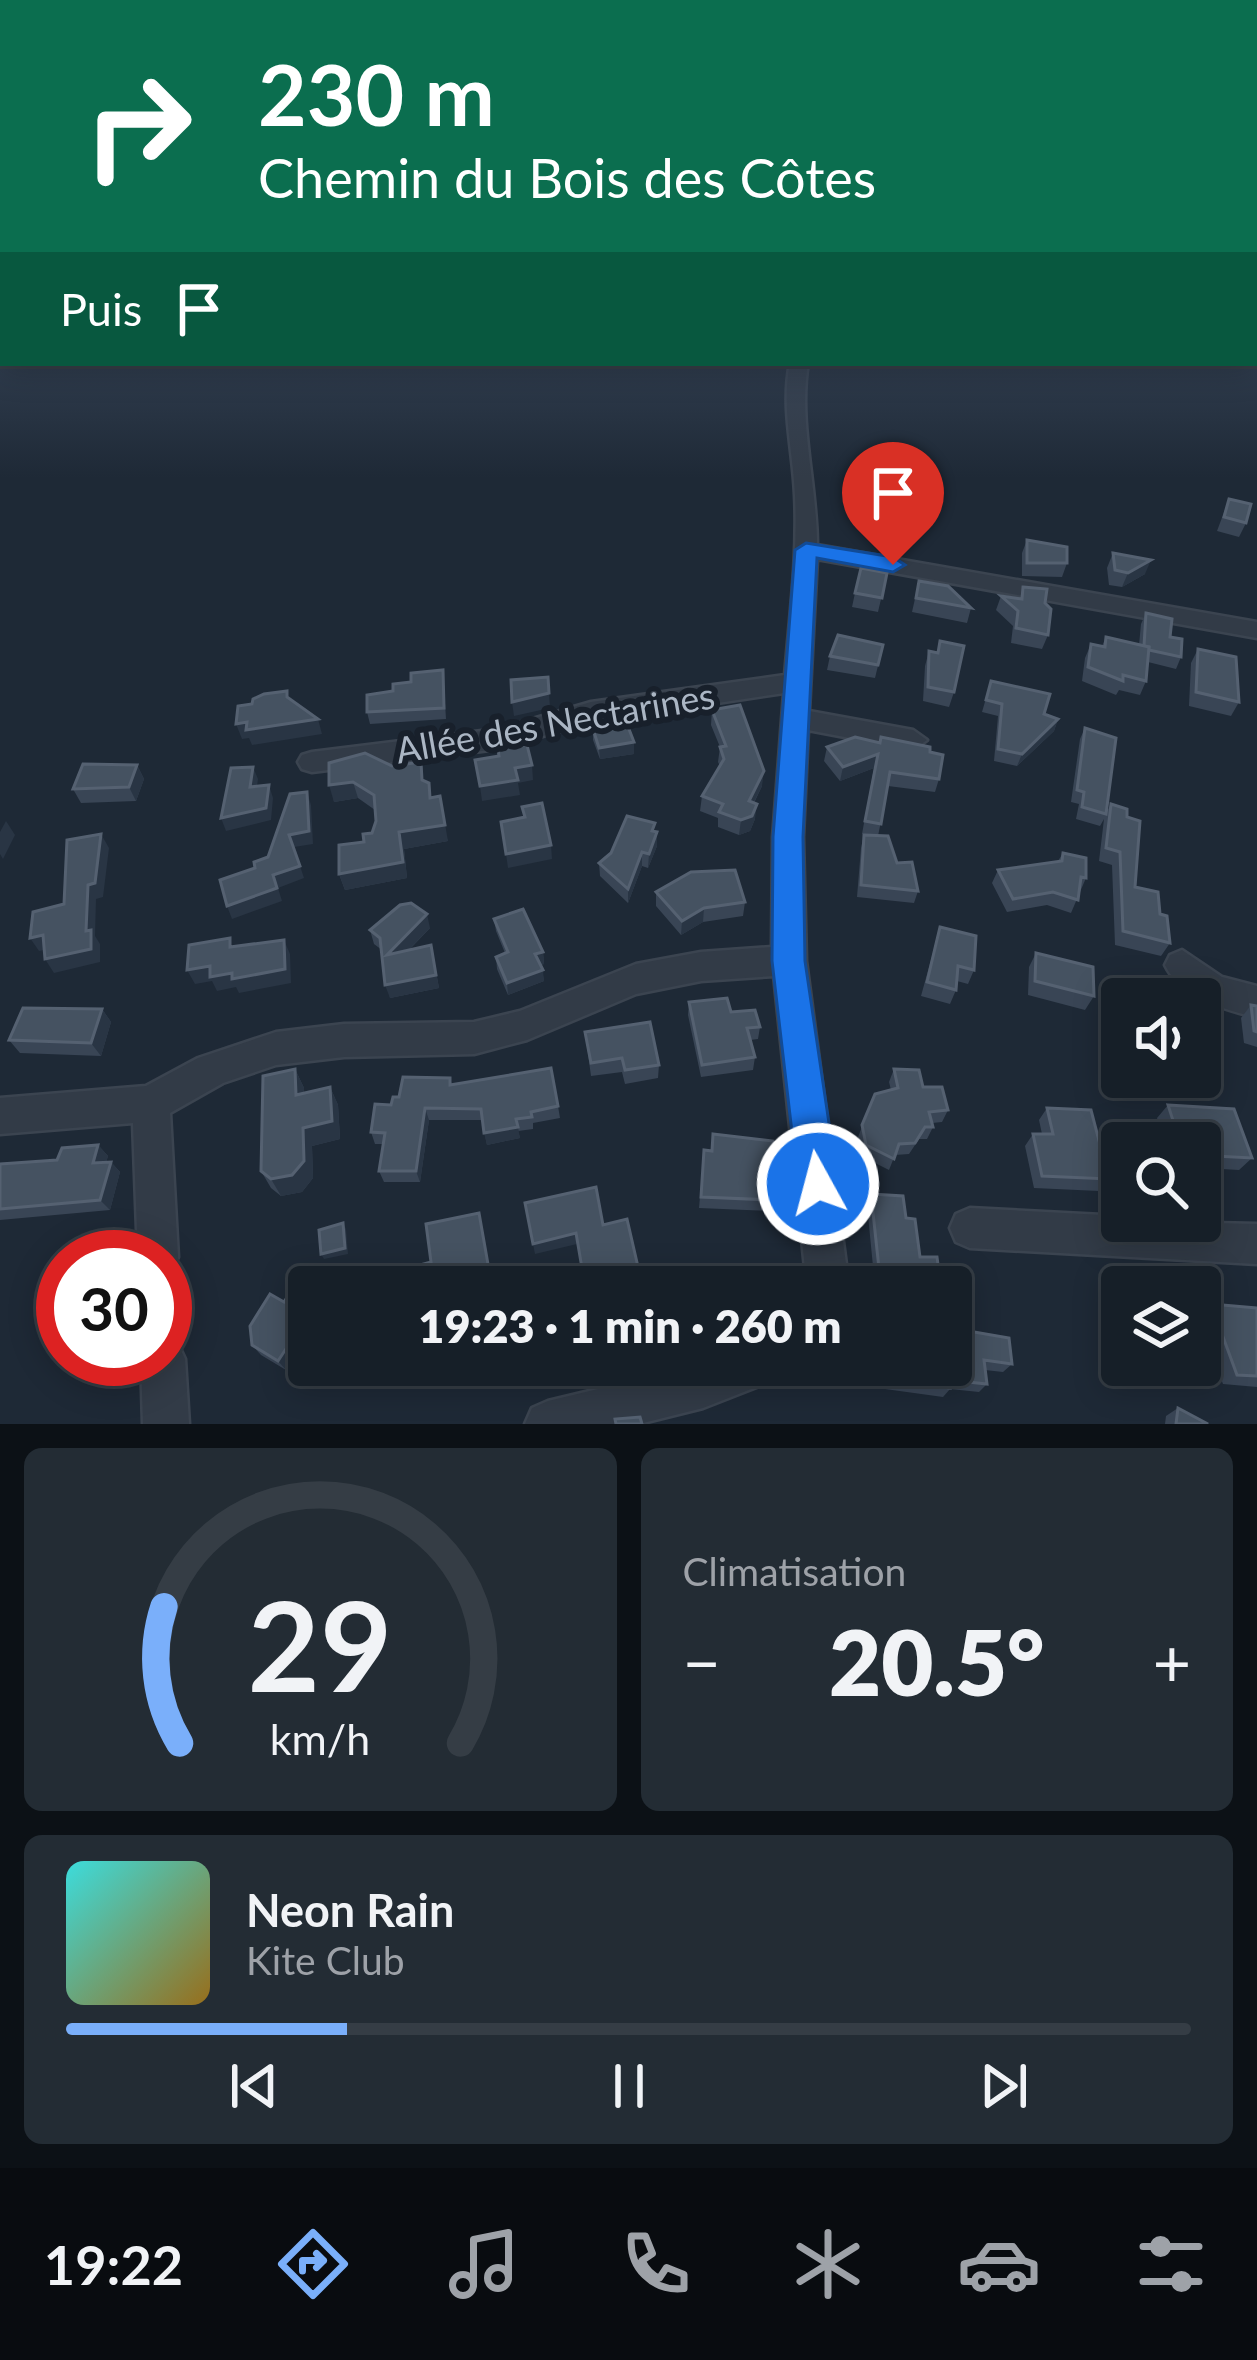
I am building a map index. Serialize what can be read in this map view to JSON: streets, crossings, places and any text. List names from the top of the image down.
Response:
{
  "streets": {
    "street": ["Allée des Nectarines"]
  },
  "page": {
    "turn": ["230 m", "Chemin du Bois des Côtes"],
    "then": "Puis",
    "limit": "30",
    "trip": "19:23 · 1 min · 260 m",
    "tile": "Climatisation",
    "heat": ["−", "20.5°", "+"],
    "song": ["Neon Rain", "Kite Club"],
    "tabs": "19:22",
    "gauge": ["29", "km/h"]
  }
}
